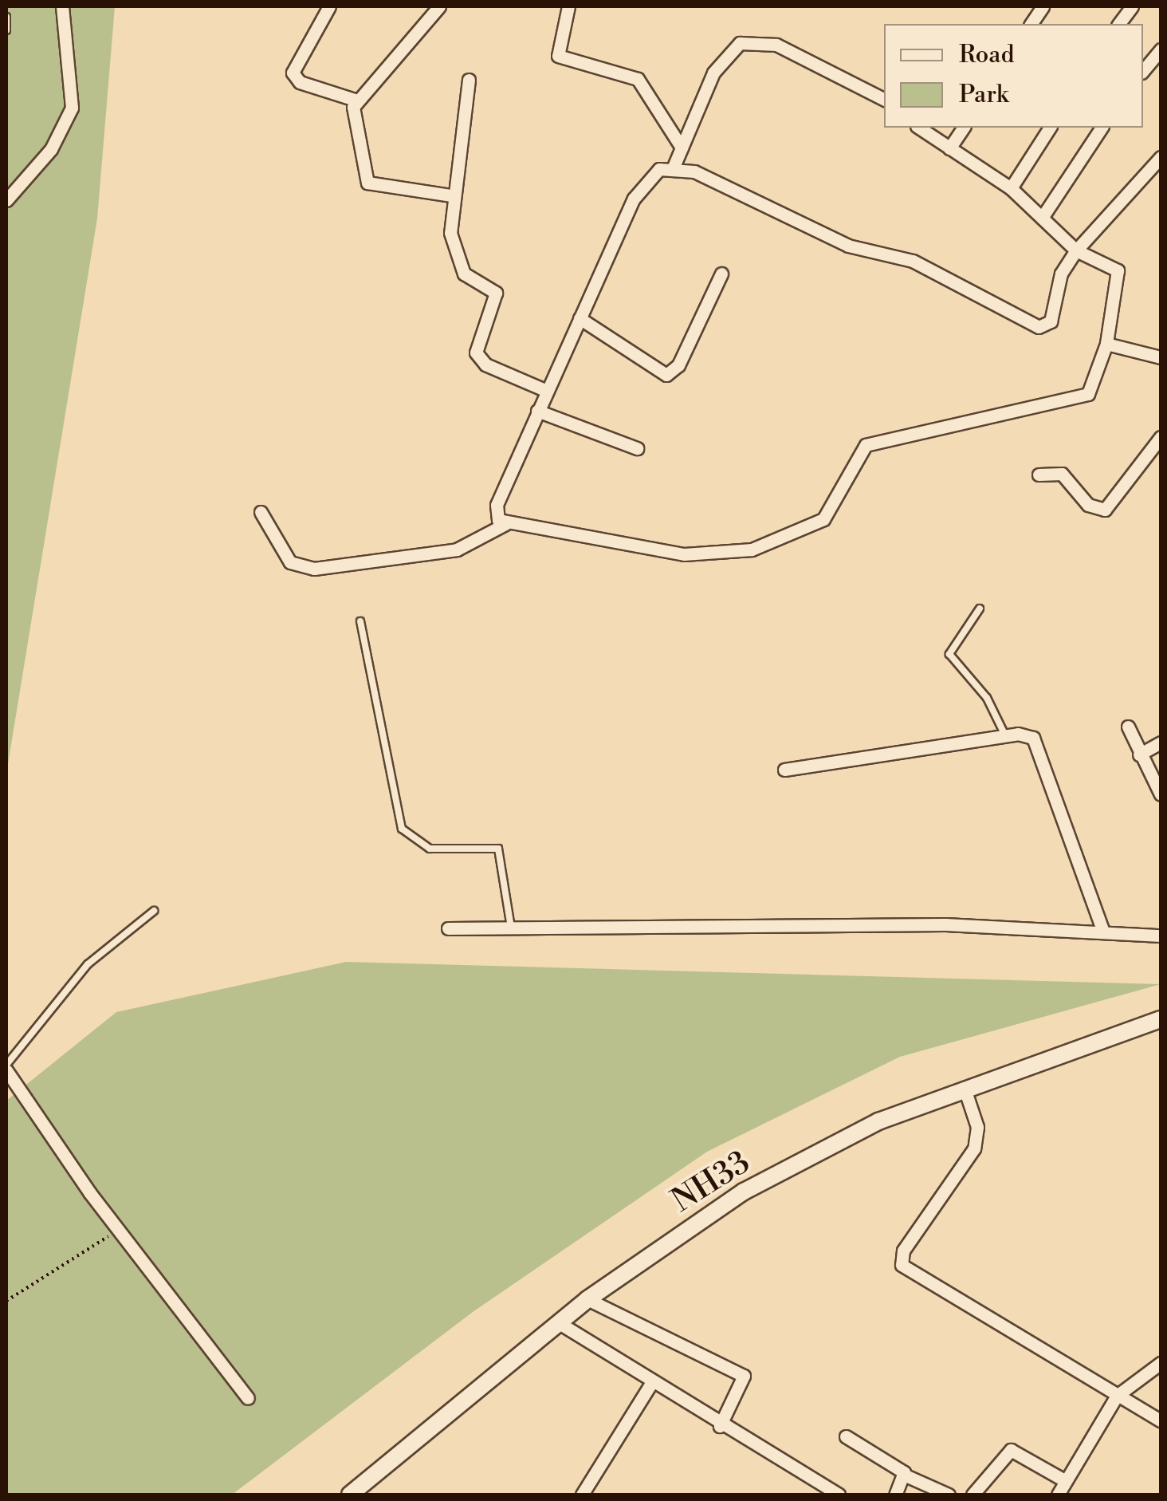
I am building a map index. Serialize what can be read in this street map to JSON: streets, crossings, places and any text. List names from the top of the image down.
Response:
{
  "streets": {
    "main road": ["NH33"]
  },
  "legend": ["Road", "Park"]
}
